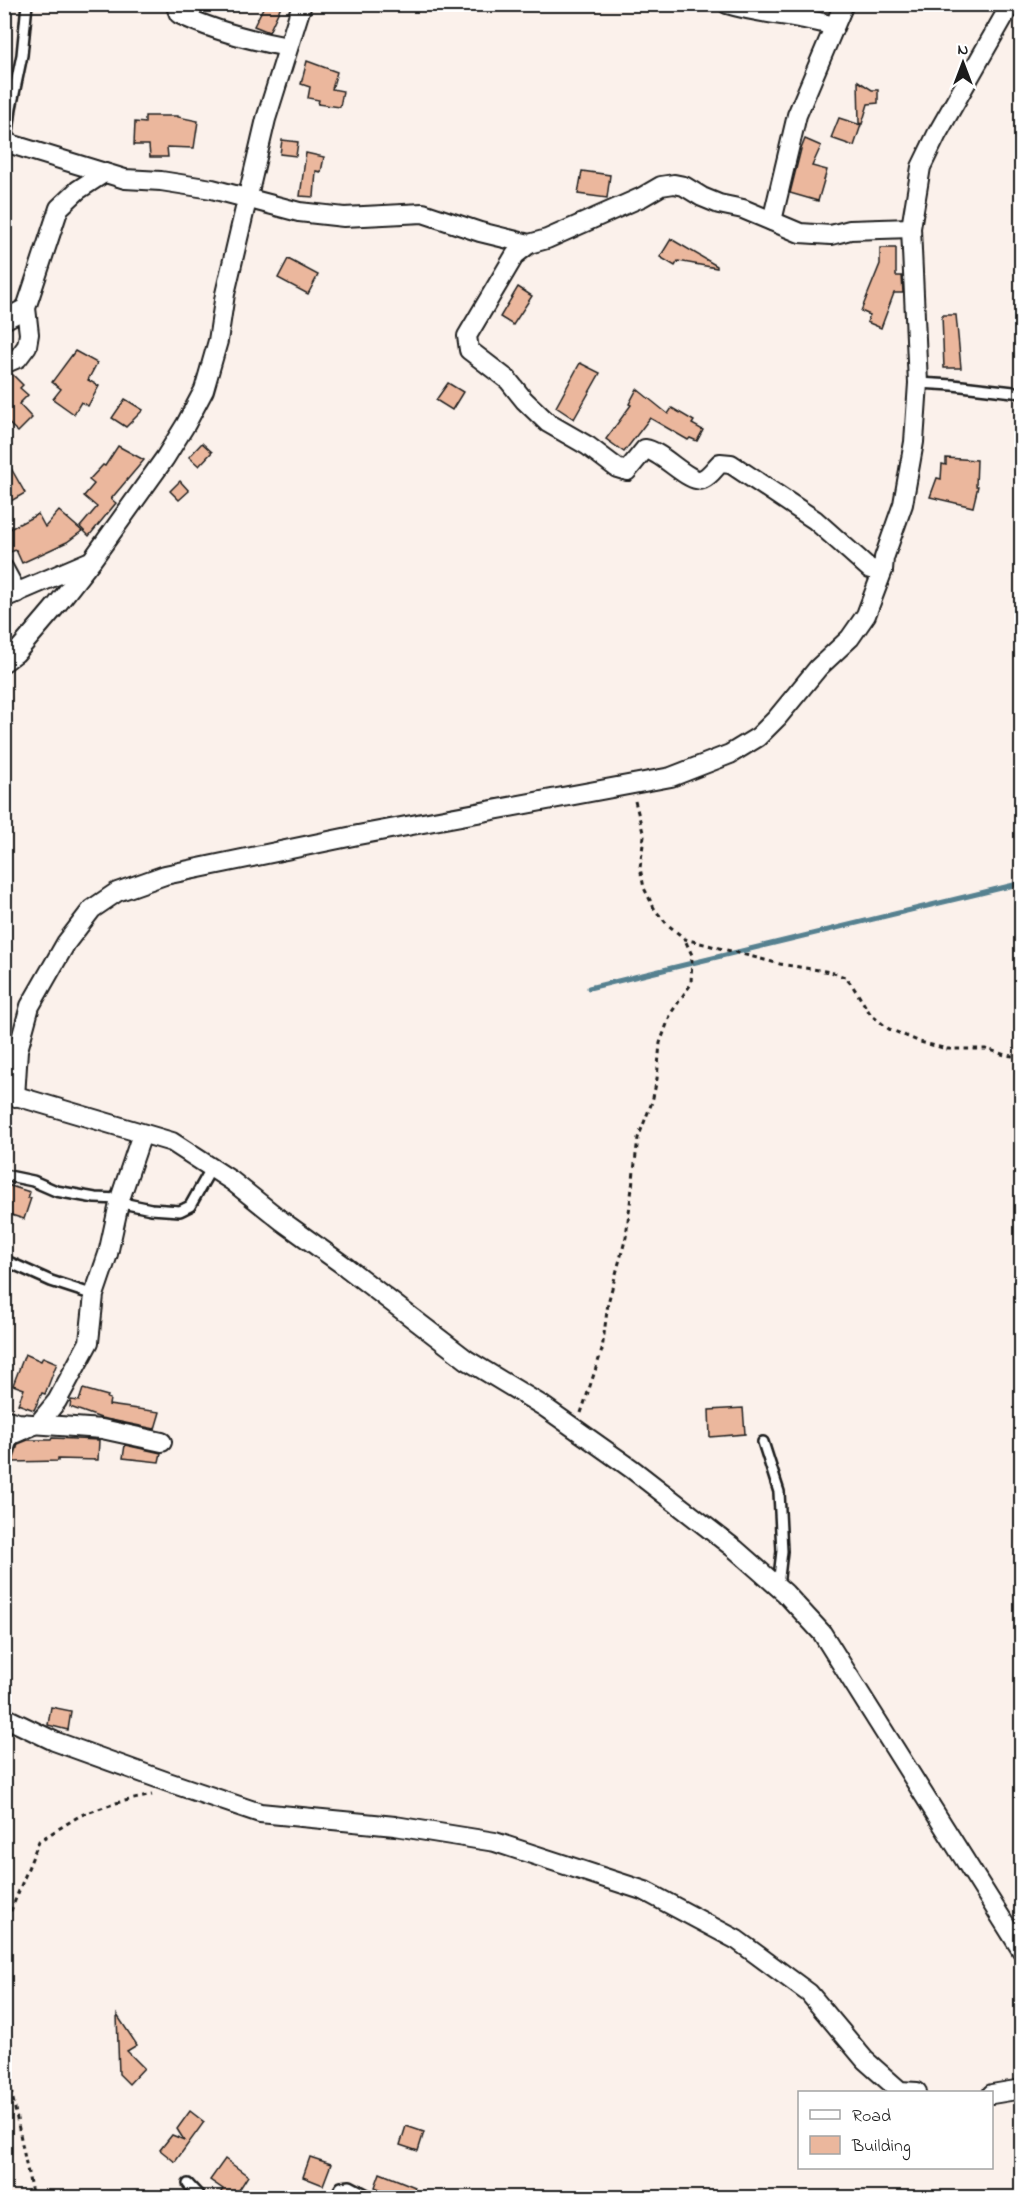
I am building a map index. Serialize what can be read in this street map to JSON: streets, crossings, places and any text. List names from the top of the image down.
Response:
{
  "legend": ["Road", "Building"],
  "north": "top"
}
